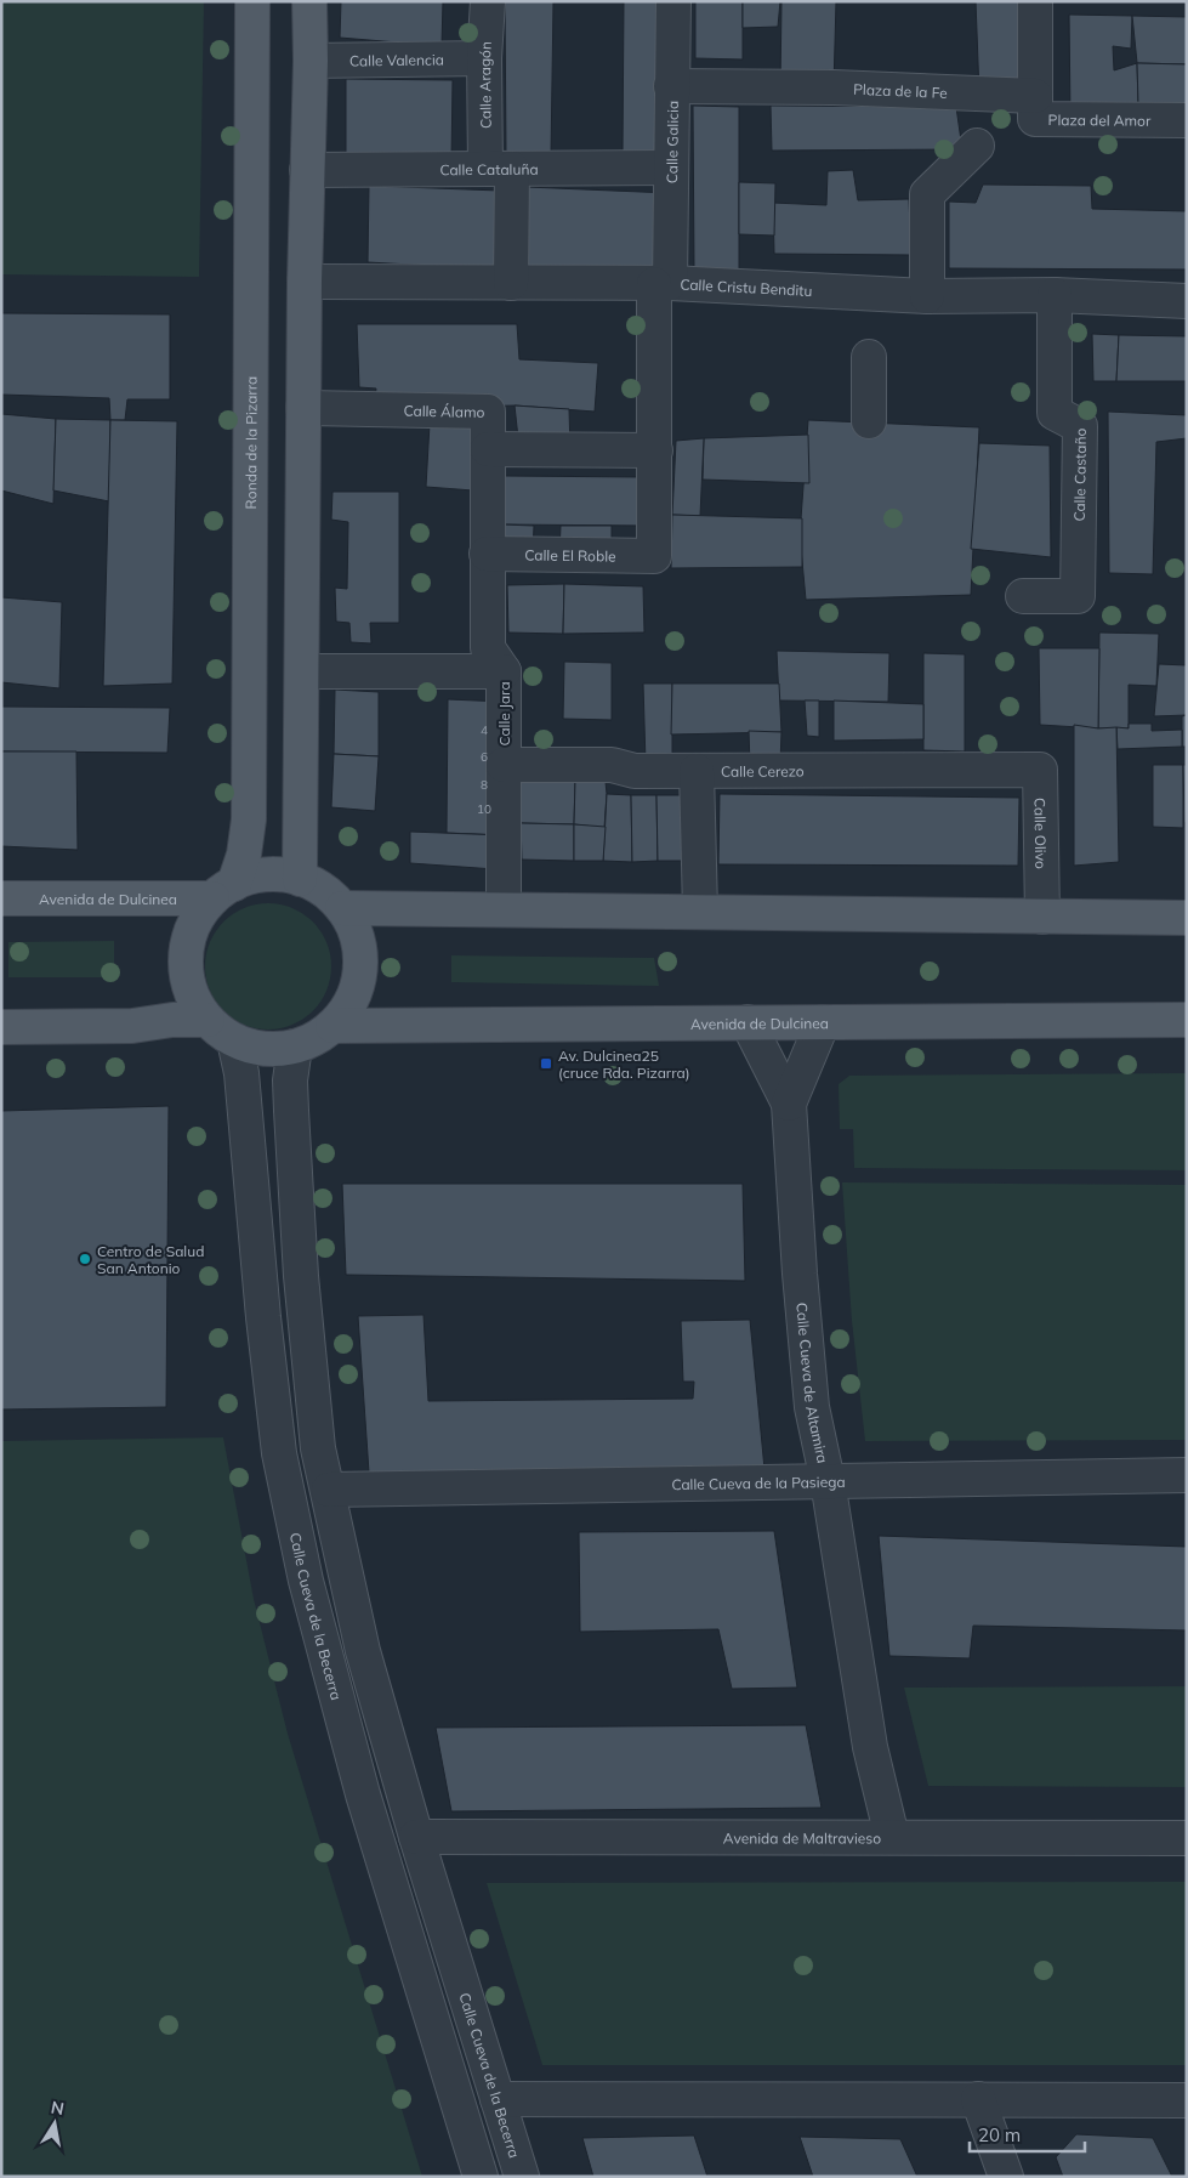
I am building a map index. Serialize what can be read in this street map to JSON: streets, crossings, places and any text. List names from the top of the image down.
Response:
{
  "streets": {
    "main road": ["Ronda de la Pizarra", "Avenida de Dulcinea"],
    "street": [
      "Calle Valencia",
      "Calle Aragón",
      "Plaza de la Fe",
      "Plaza del Amor",
      "Calle Galicia",
      "Calle Cataluña",
      "Calle Cristu Benditu",
      "Calle Álamo",
      "Calle Castaño",
      "Calle El Roble",
      "Calle Jara",
      "Calle Cerezo",
      "Calle Olivo",
      "Calle Cueva de Altamira",
      "Calle Cueva de la Pasiega",
      "Calle Cueva de la Becerra",
      "Avenida de Maltravieso"
    ]
  },
  "crossings": [
    ["Calle Valencia", "Calle Aragón"],
    ["Calle Aragón", "Calle Cataluña"],
    ["Calle Aragón", "Calle Cristu Benditu"],
    ["Plaza de la Fe", "Plaza del Amor"],
    ["Plaza de la Fe", "Calle Galicia"],
    ["Calle Galicia", "Calle Cataluña"],
    ["Calle Galicia", "Calle Cristu Benditu"],
    ["Calle Galicia", "Calle El Roble"],
    ["Calle Cristu Benditu", "Calle Castaño"],
    ["Calle Álamo", "Calle Jara"],
    ["Ronda de la Pizarra", "Avenida de Dulcinea"],
    ["Ronda de la Pizarra", "Calle Cueva de la Becerra"],
    ["Calle El Roble", "Calle Jara"],
    ["Calle Jara", "Calle Cerezo"],
    ["Calle Cerezo", "Calle Olivo"],
    ["Avenida de Dulcinea", "Calle Cueva de la Becerra"],
    ["Calle Cueva de Altamira", "Calle Cueva de la Pasiega"],
    ["Calle Cueva de Altamira", "Avenida de Maltravieso"],
    ["Calle Cueva de la Pasiega", "Calle Cueva de la Becerra"],
    ["Calle Cueva de la Becerra", "Avenida de Maltravieso"]
  ],
  "places": {
    "transit": ["Av. Dulcinea25 (cruce Rda. Pizarra)"],
    "other": ["Centro de Salud San Antonio"]
  },
  "house_numbers": [
    "4",
    "6",
    "8",
    "10"
  ],
  "scale_bar": "20 m",
  "north": "top"
}
